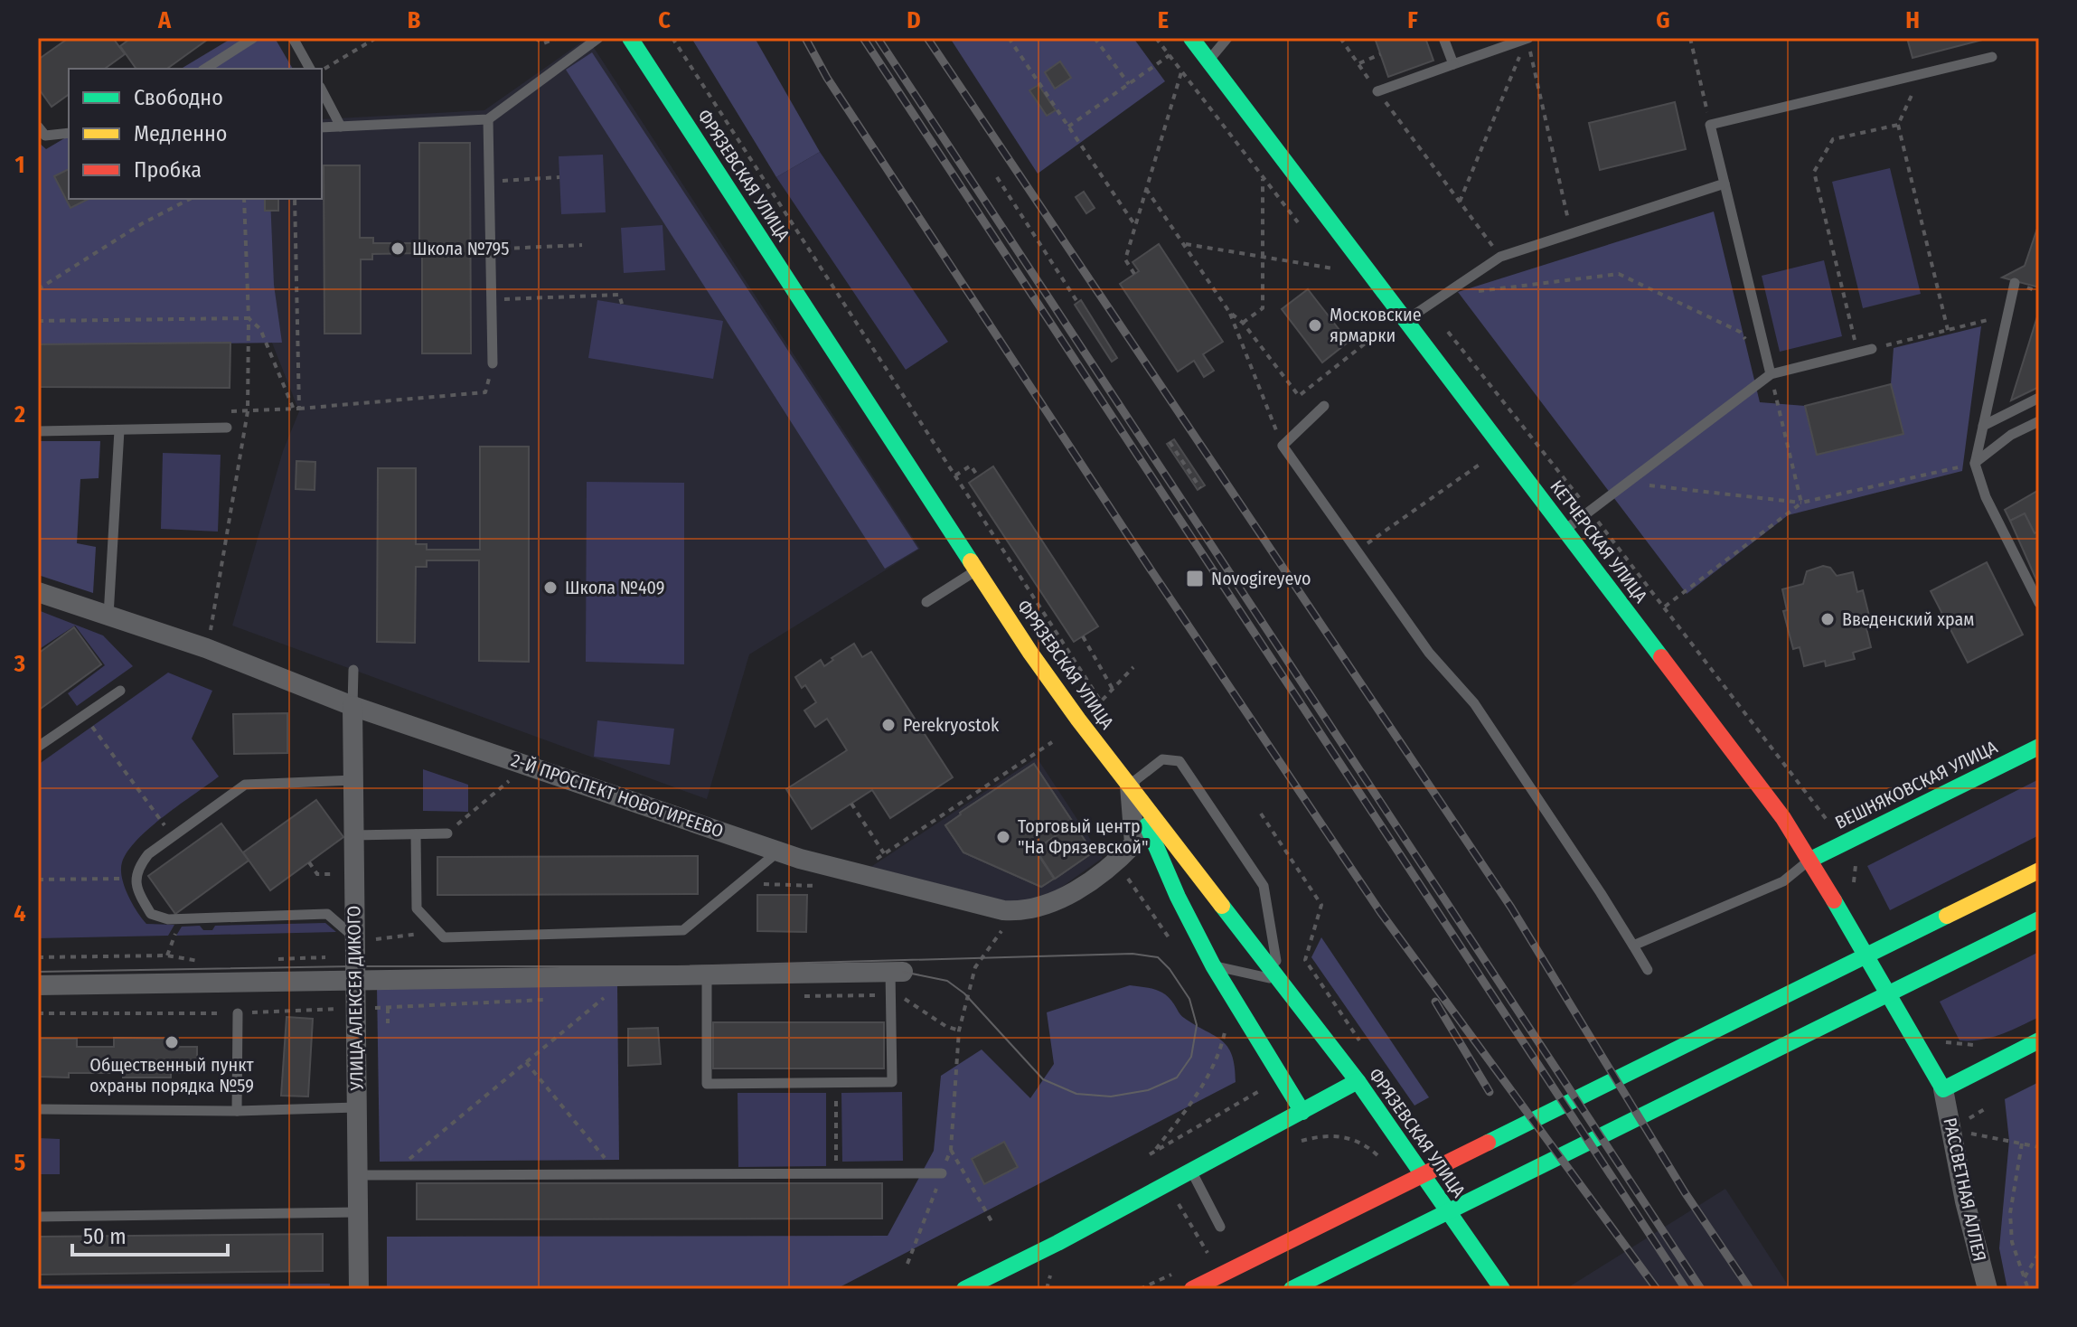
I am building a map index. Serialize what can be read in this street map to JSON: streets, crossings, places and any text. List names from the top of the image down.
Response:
{
  "streets": {
    "main road": ["ФРЯЗЕВСКАЯ УЛИЦА", "КЕТЧЕРСКАЯ УЛИЦА", "ВЕШНЯКОВСКАЯ УЛИЦА"],
    "street": ["2-Й ПРОСПЕКТ НОВОГИРЕЕВО", "УЛИЦА АЛЕКСЕЯ ДИКОГО", "РАССВЕТНАЯ АЛЛЕЯ"]
  },
  "crossings": [
    ["ФРЯЗЕВСКАЯ УЛИЦА", "2-Й ПРОСПЕКТ НОВОГИРЕЕВО"],
    ["КЕТЧЕРСКАЯ УЛИЦА", "ВЕШНЯКОВСКАЯ УЛИЦА"],
    ["КЕТЧЕРСКАЯ УЛИЦА", "РАССВЕТНАЯ АЛЛЕЯ"],
    ["2-Й ПРОСПЕКТ НОВОГИРЕЕВО", "УЛИЦА АЛЕКСЕЯ ДИКОГО"]
  ],
  "places": {
    "other": [
      "Школа №795",
      "Московские ярмарки",
      "Школа №409",
      "Введенский храм",
      "Perekryostok",
      "Торговый центр \"На Фрязевской\"",
      "Общественный пункт охраны порядка №59"
    ],
    "transit": ["Novogireyevo"]
  },
  "legend": ["Свободно", "Медленно", "Пробка"],
  "scale_bar": "50 m",
  "grid": {
    "columns": [
      "A",
      "B",
      "C",
      "D",
      "E",
      "F",
      "G",
      "H"
    ],
    "rows": [
      "1",
      "2",
      "3",
      "4",
      "5"
    ]
  }
}
